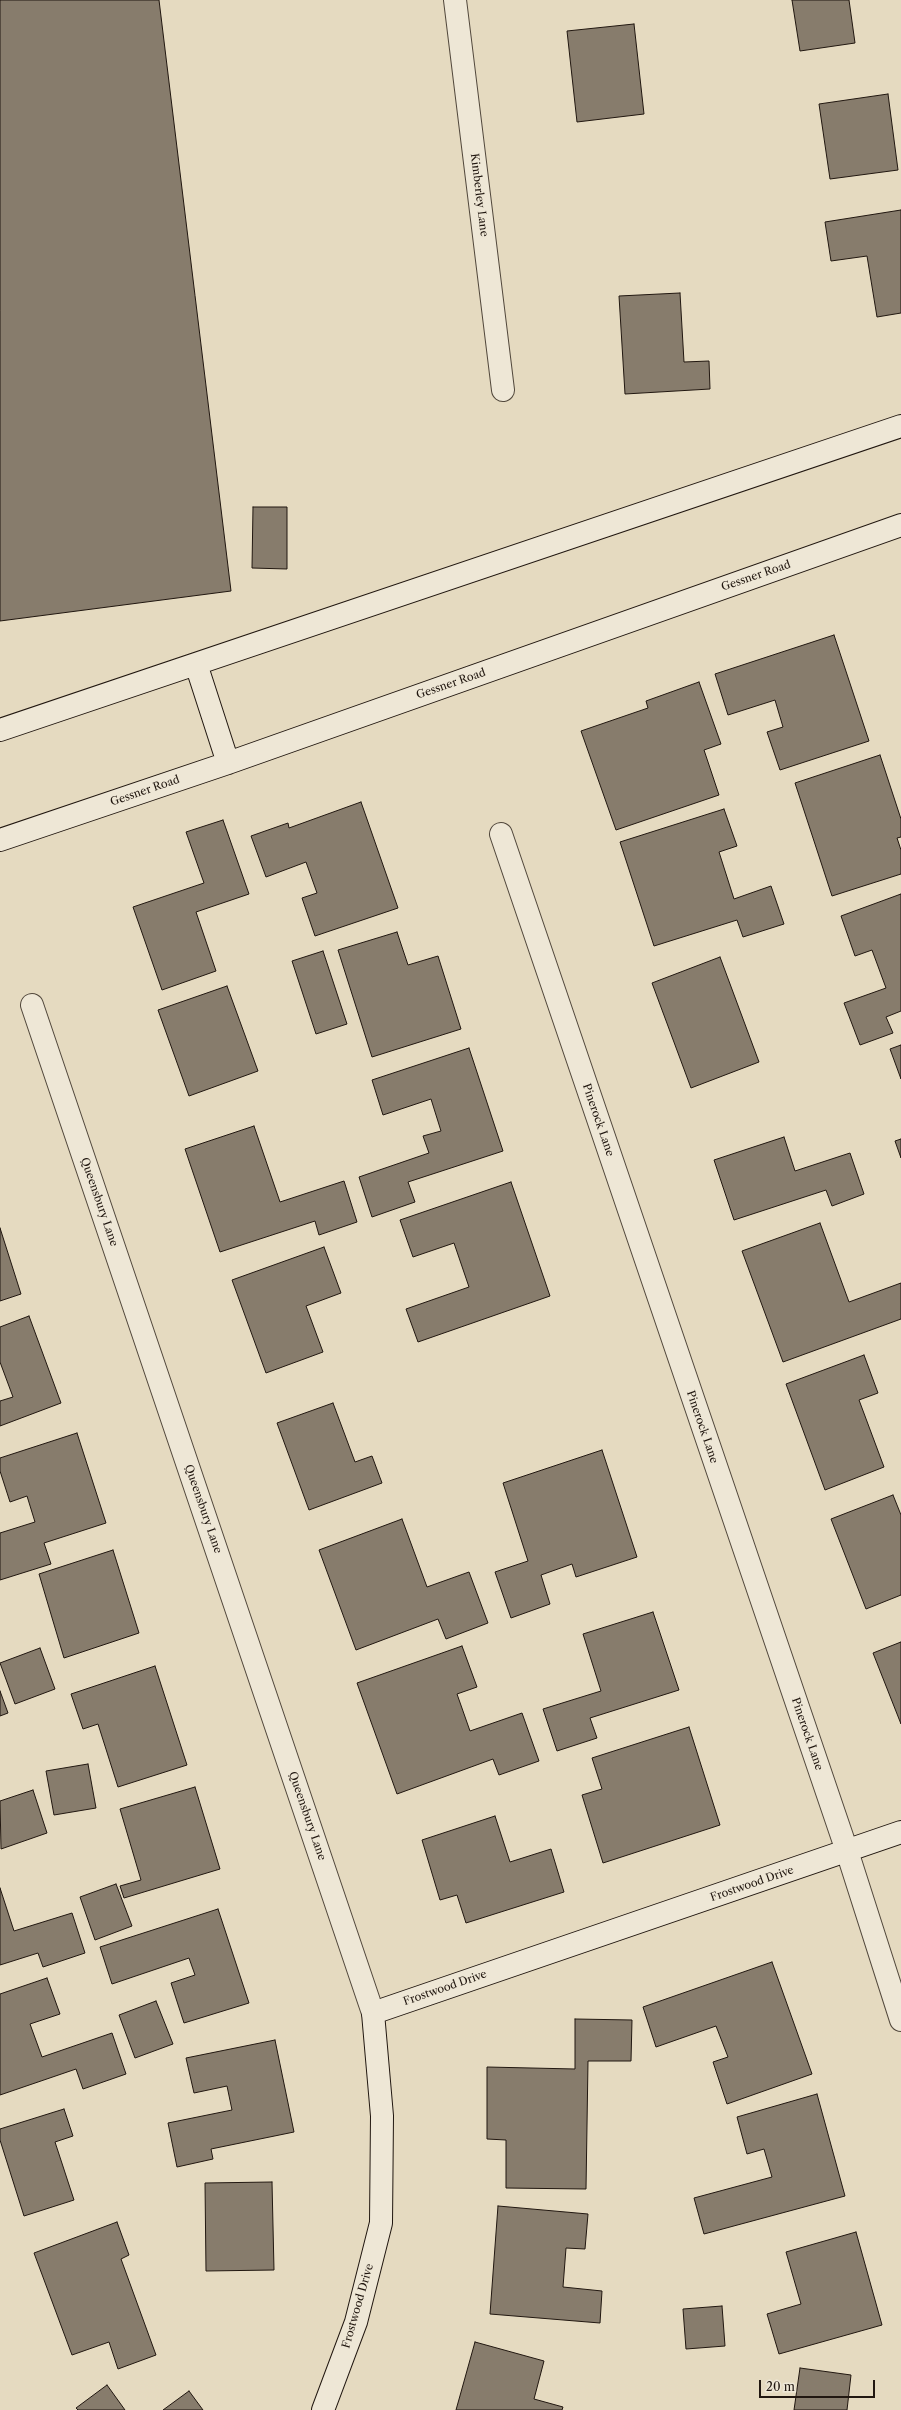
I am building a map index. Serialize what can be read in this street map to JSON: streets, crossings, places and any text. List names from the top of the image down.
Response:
{
  "streets": {
    "street": [
      "Kimberley Lane",
      "Gessner Road",
      "Pinerock Lane",
      "Queensbury Lane",
      "Frostwood Drive"
    ]
  },
  "crossings": [
    ["Pinerock Lane", "Frostwood Drive"],
    ["Queensbury Lane", "Frostwood Drive"]
  ],
  "scale_bar": "20 m"
}
